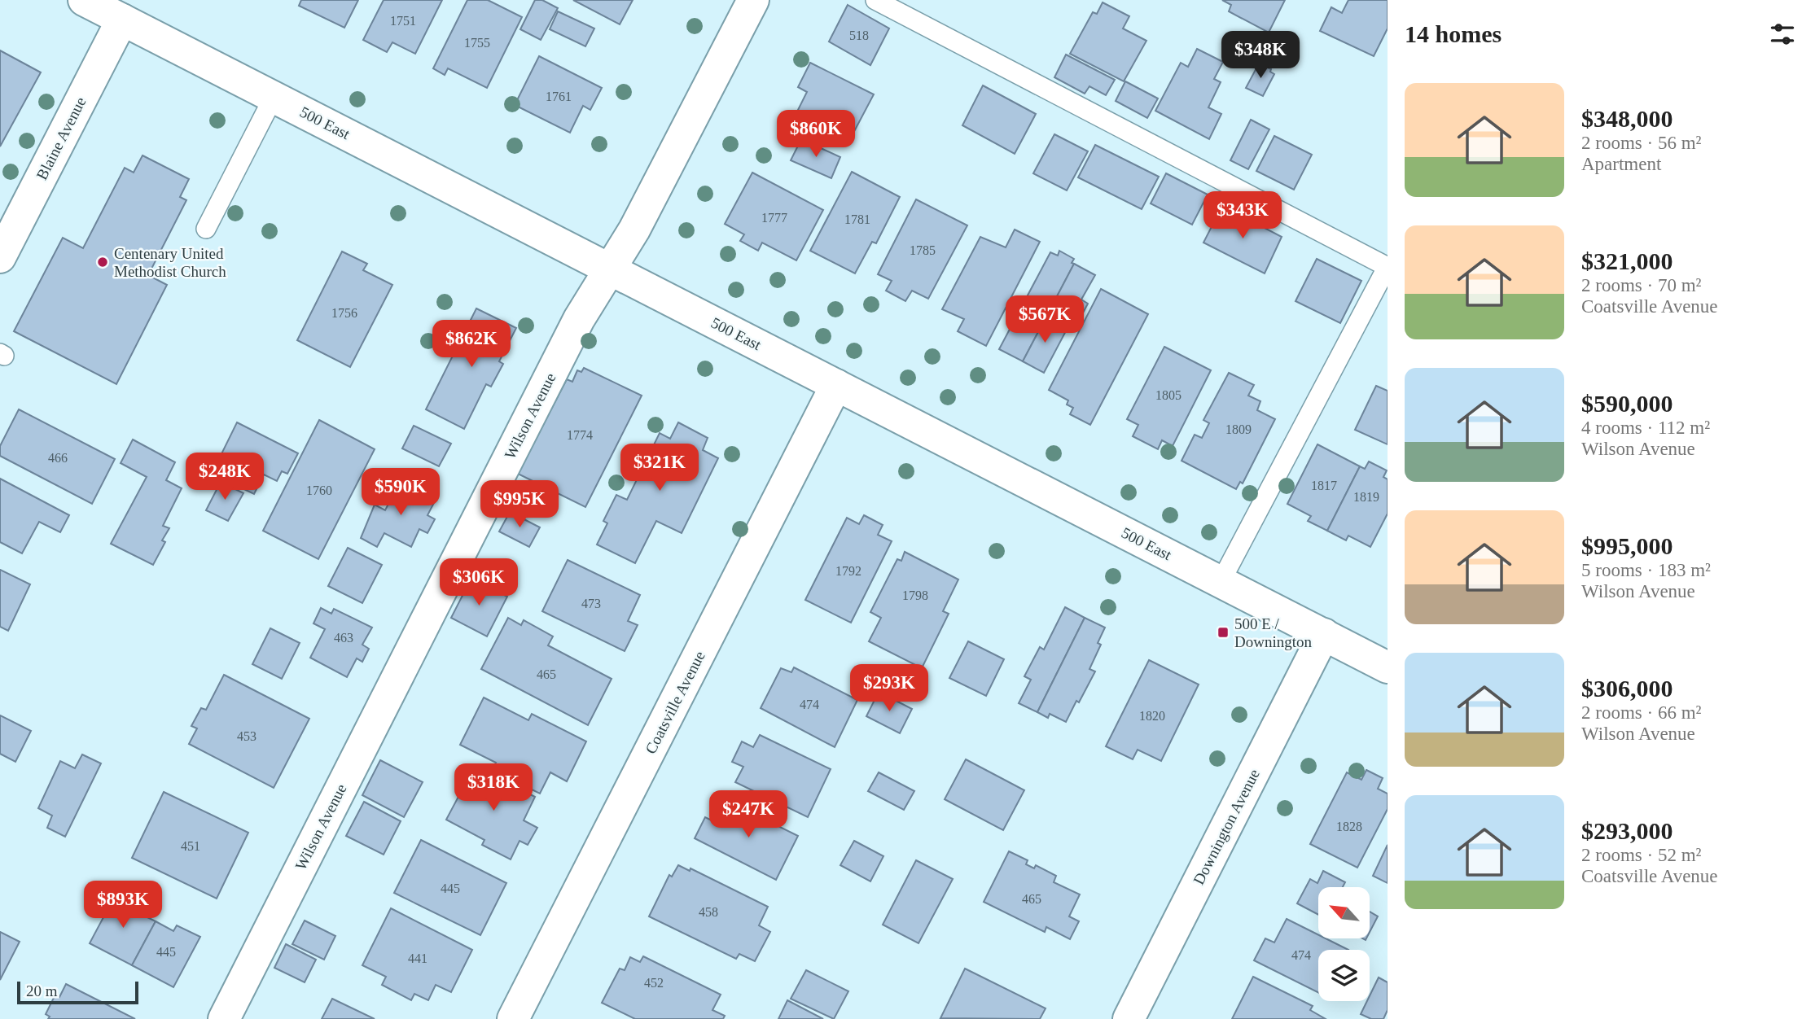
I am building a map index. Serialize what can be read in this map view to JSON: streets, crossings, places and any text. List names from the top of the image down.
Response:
{
  "streets": {
    "street": [
      "500 East",
      "Blaine Avenue",
      "Wilson Avenue",
      "Coatsville Avenue",
      "Downington Avenue"
    ]
  },
  "crossings": [
    ["500 East", "Blaine Avenue"],
    ["500 East", "Wilson Avenue"],
    ["500 East", "Coatsville Avenue"],
    ["500 East", "Downington Avenue"]
  ],
  "places": {
    "other": ["Centenary United Methodist Church"],
    "transit": ["500 E / Downington"]
  },
  "house_numbers": [
    "1751",
    "518",
    "1755",
    "1761",
    "1777",
    "1781",
    "1785",
    "1756",
    "1805",
    "1809",
    "1774",
    "466",
    "1817",
    "1760",
    "1819",
    "1792",
    "1798",
    "473",
    "463",
    "465",
    "474",
    "1820",
    "453",
    "1828",
    "451",
    "445",
    "465",
    "458",
    "445",
    "474",
    "441",
    "452"
  ],
  "scale_bar": "20 m",
  "north": "top left",
  "page": {
    "heading": "14 homes",
    "price": [
      "$348K",
      "$860K",
      "$343K",
      "$567K",
      "$862K",
      "$321K",
      "$248K",
      "$590K",
      "$995K",
      "$306K",
      "$293K",
      "$318K",
      "$247K",
      "$893K"
    ],
    "list": [
      {
        "name": "$348,000",
        "note": "2 rooms · 56 m² · Apartment"
      },
      {
        "name": "$321,000",
        "note": "2 rooms · 70 m² · Coatsville Avenue"
      },
      {
        "name": "$590,000",
        "note": "4 rooms · 112 m² · Wilson Avenue"
      },
      {
        "name": "$995,000",
        "note": "5 rooms · 183 m² · Wilson Avenue"
      },
      {
        "name": "$306,000",
        "note": "2 rooms · 66 m² · Wilson Avenue"
      },
      {
        "name": "$293,000",
        "note": "2 rooms · 52 m² · Coatsville Avenue"
      }
    ],
    "scale": "20 m"
  }
}
